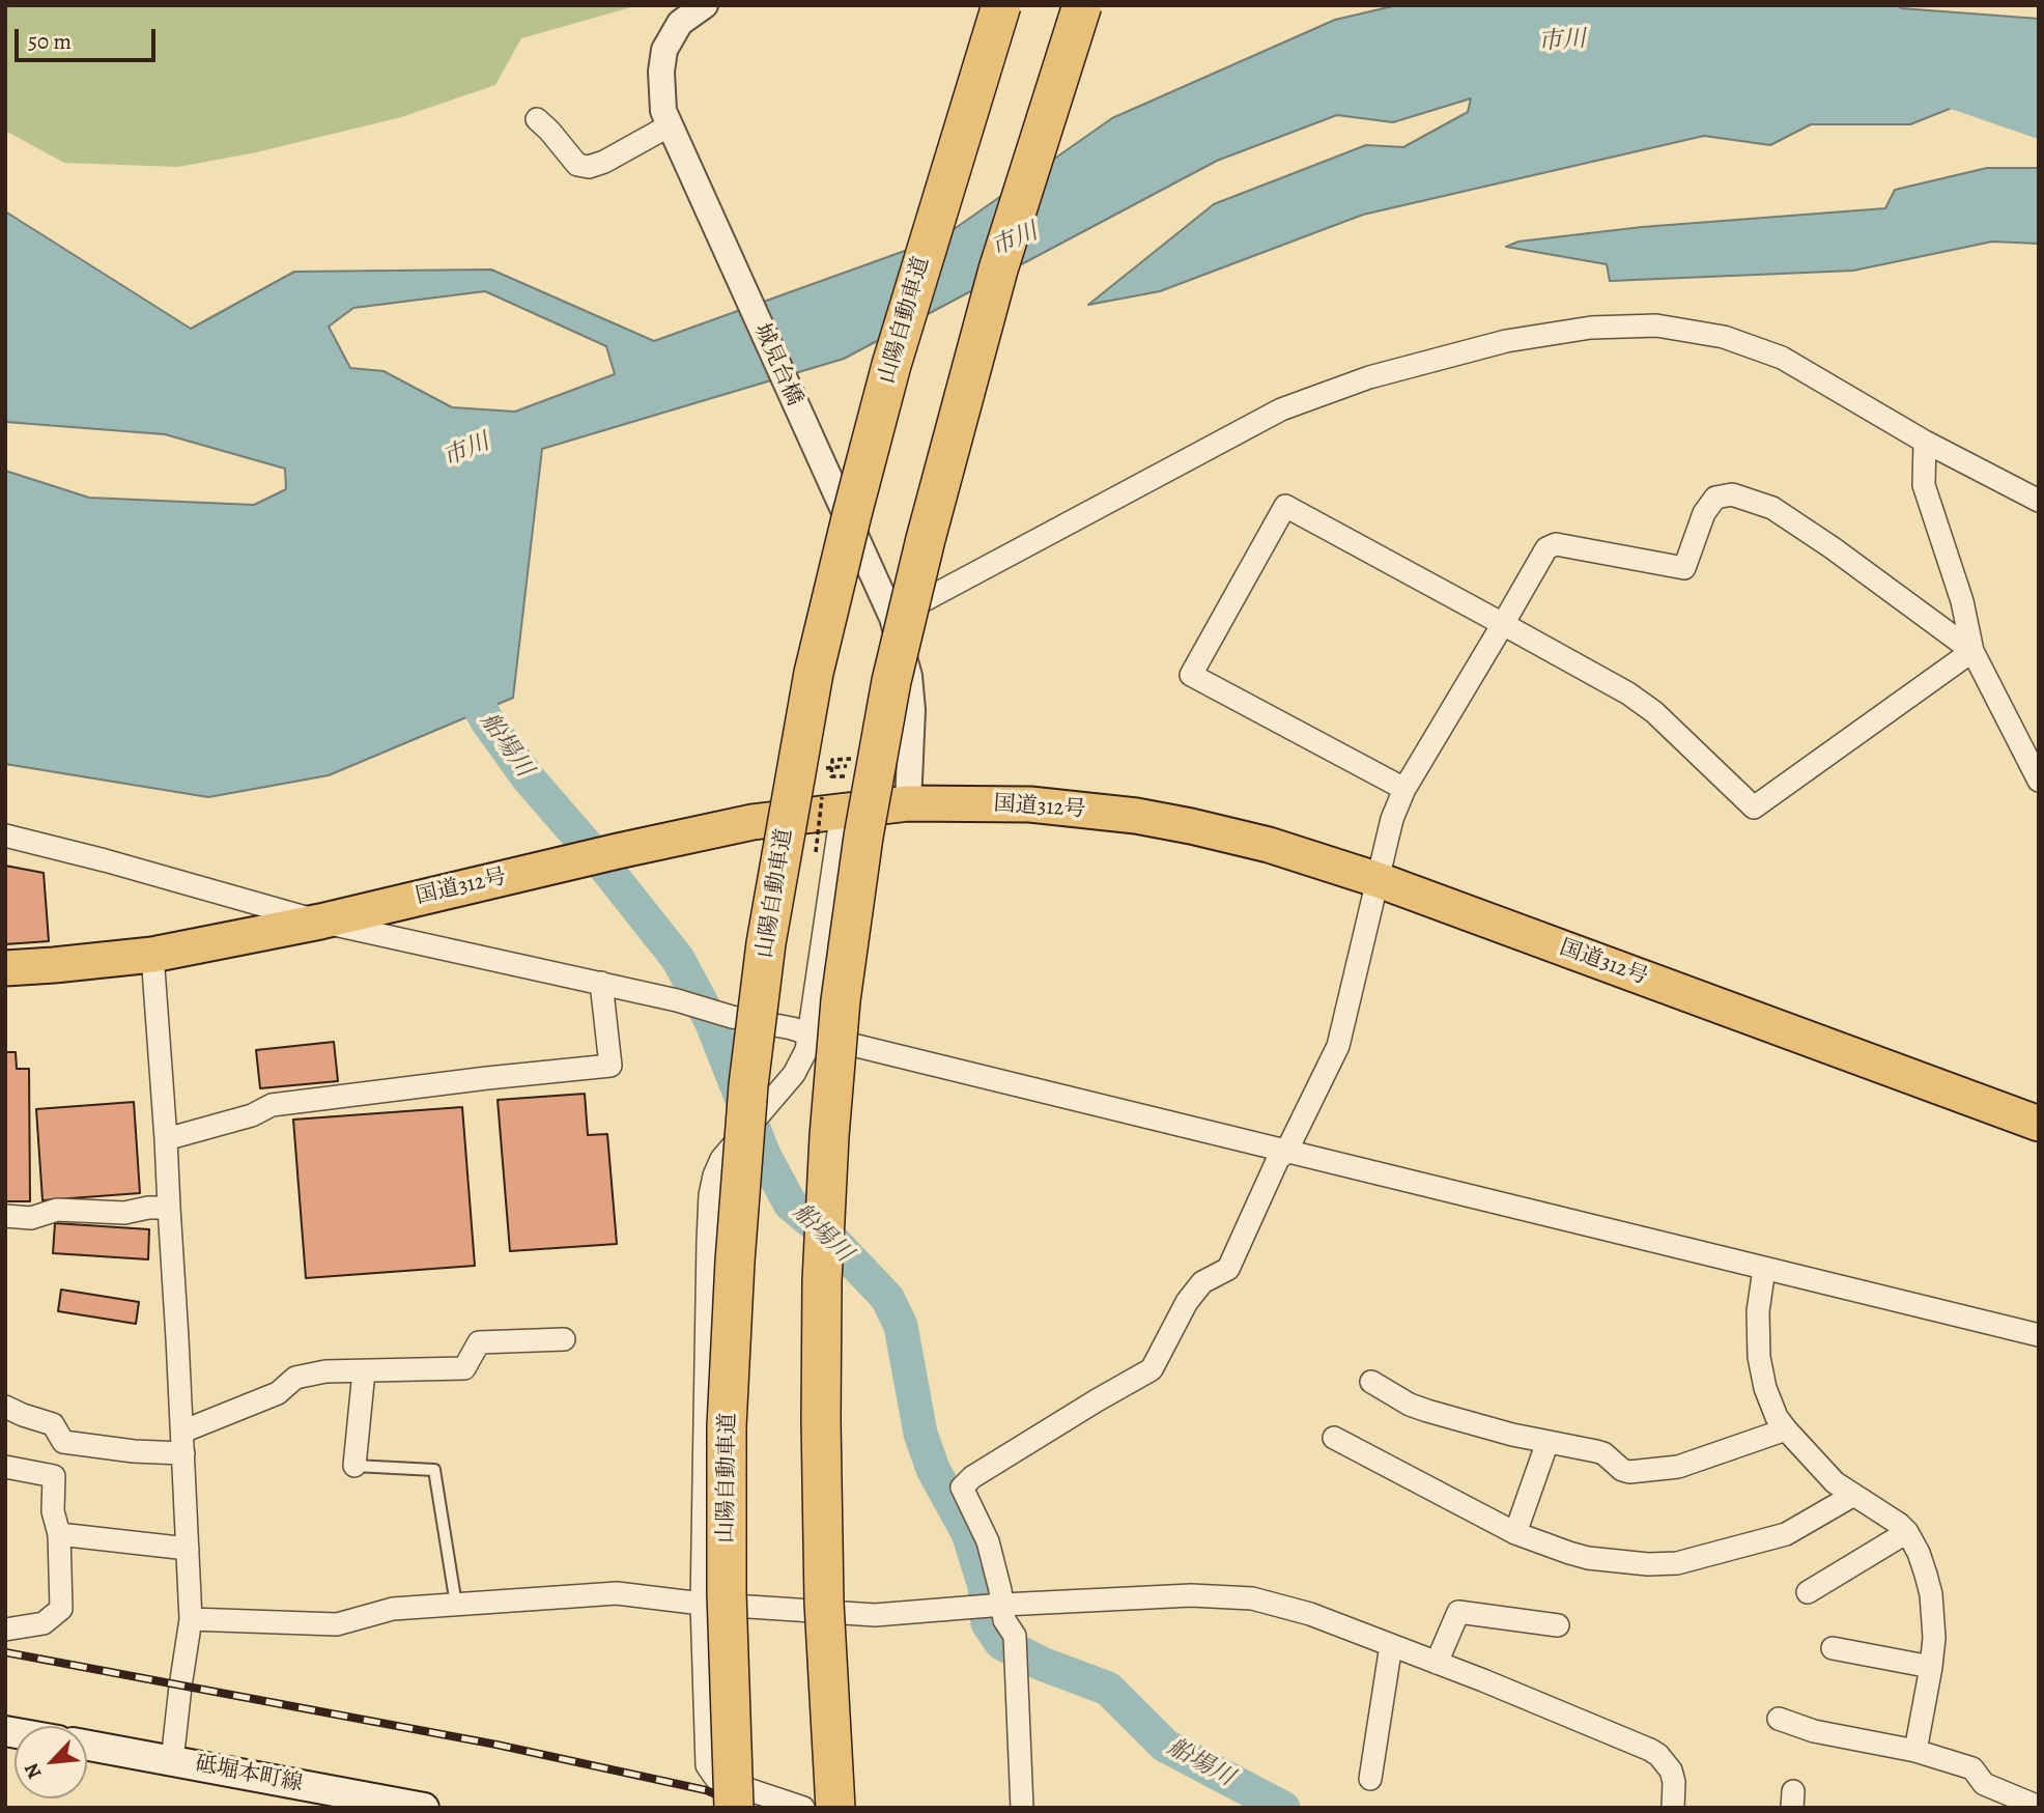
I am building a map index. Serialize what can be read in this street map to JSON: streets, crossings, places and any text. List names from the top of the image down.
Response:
{
  "streets": {
    "highway": ["山陽自動車道", "国道312号"],
    "main road": ["砥堀本町線"],
    "street": ["城見台橋"]
  },
  "crossings": [
    ["城見台橋", "国道312号"]
  ],
  "water": ["市川", "船場川"],
  "scale_bar": "50 m",
  "north": "bottom left"
}
